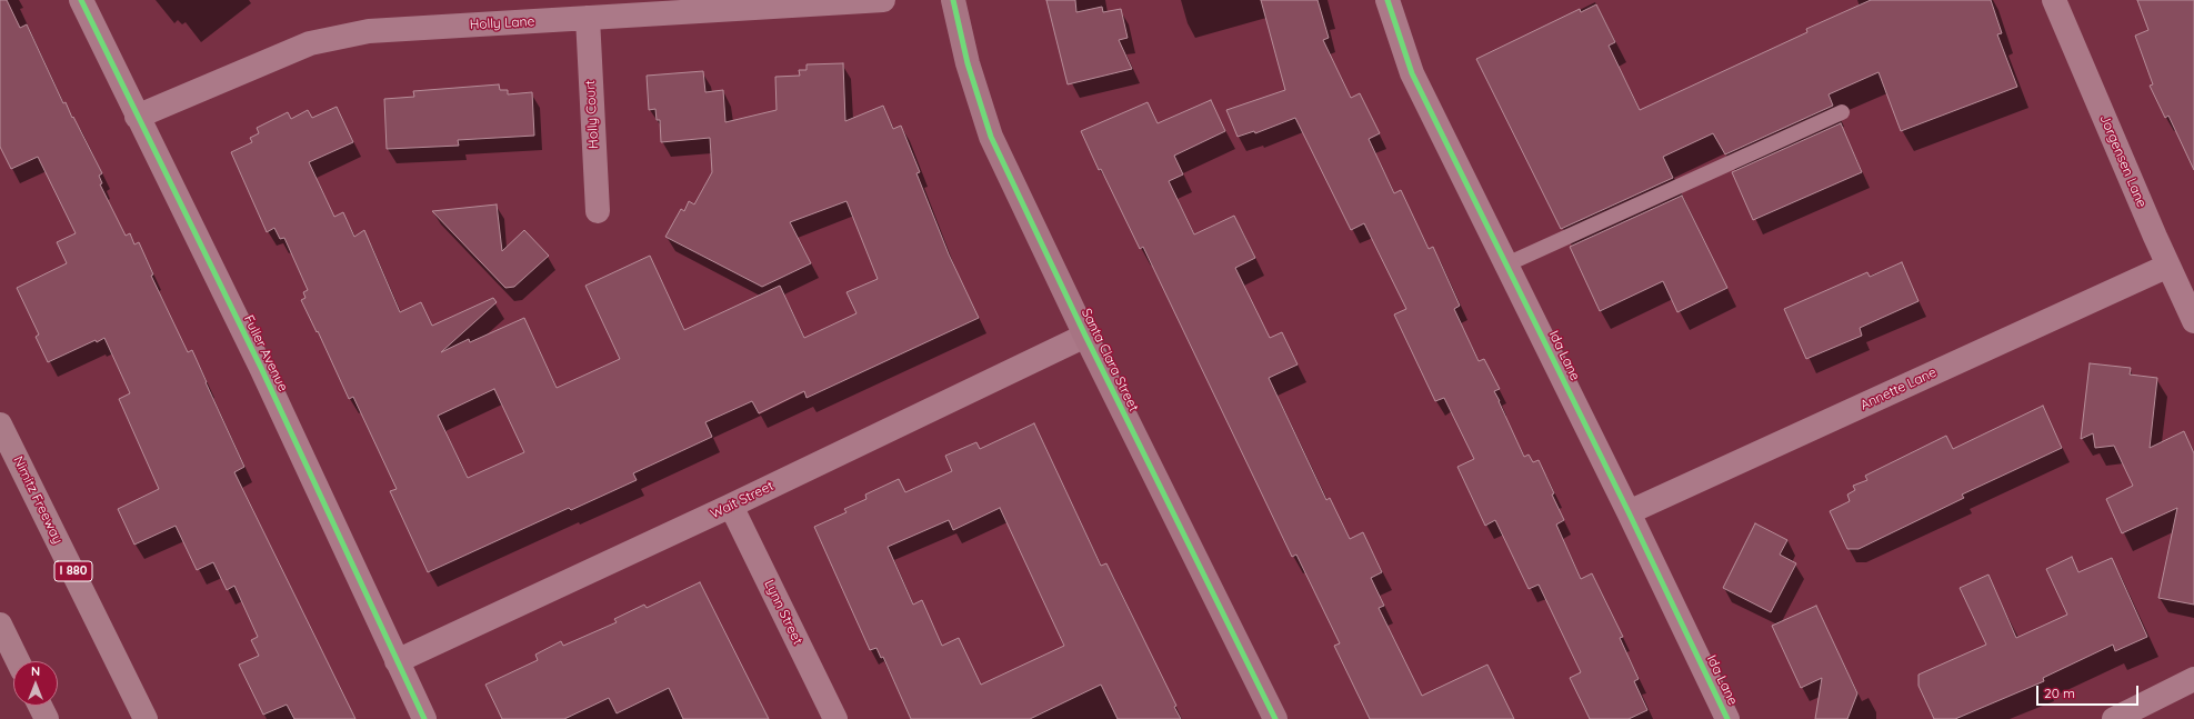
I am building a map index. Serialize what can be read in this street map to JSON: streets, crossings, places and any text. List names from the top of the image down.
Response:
{
  "streets": {
    "highway": ["Nimitz Freeway", "I 880"],
    "main road": ["Santa Clara Street"],
    "street": [
      "Holly Lane",
      "Holly Court",
      "Jorgensen Lane",
      "Fuller Avenue",
      "Ida Lane",
      "Annette Lane",
      "Wait Street",
      "Lynn Street"
    ]
  },
  "crossings": [
    ["Holly Lane", "Holly Court"],
    ["Holly Lane", "Fuller Avenue"],
    ["Jorgensen Lane", "Annette Lane"],
    ["Fuller Avenue", "Wait Street"],
    ["Ida Lane", "Annette Lane"],
    ["Santa Clara Street", "Wait Street"],
    ["Wait Street", "Lynn Street"]
  ],
  "scale_bar": "20 m",
  "north": "top"
}
